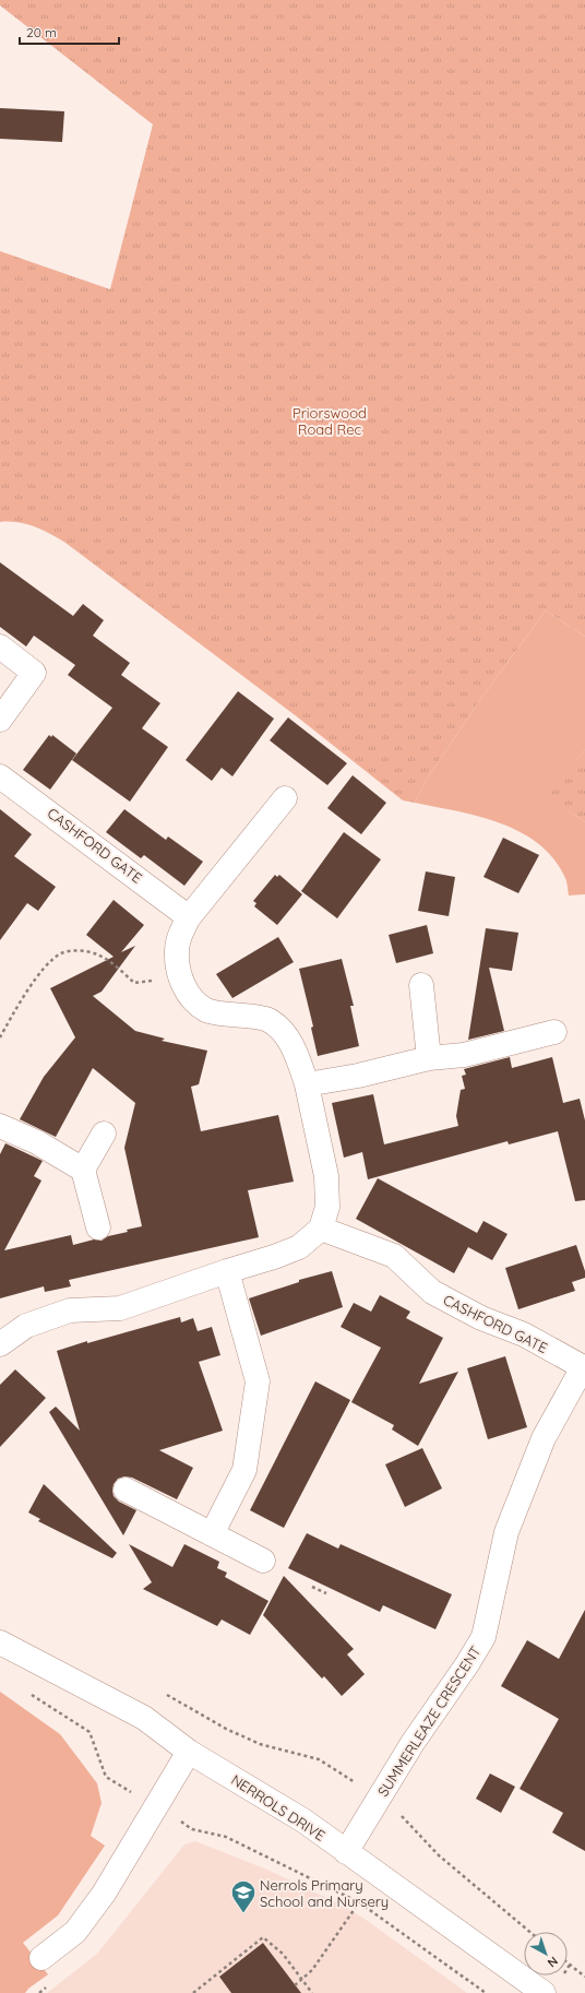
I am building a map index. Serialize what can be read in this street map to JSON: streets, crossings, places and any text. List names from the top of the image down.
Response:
{
  "streets": {
    "street": ["CASHFORD GATE", "SUMMERLEAZE CRESCENT", "NERROLS DRIVE"]
  },
  "crossings": [
    ["CASHFORD GATE", "SUMMERLEAZE CRESCENT"],
    ["SUMMERLEAZE CRESCENT", "NERROLS DRIVE"]
  ],
  "parks": ["Priorswood Road Rec"],
  "places": {
    "school or university": ["Nerrols Primary School and Nursery"]
  },
  "scale_bar": "20 m",
  "north": "bottom right"
}
